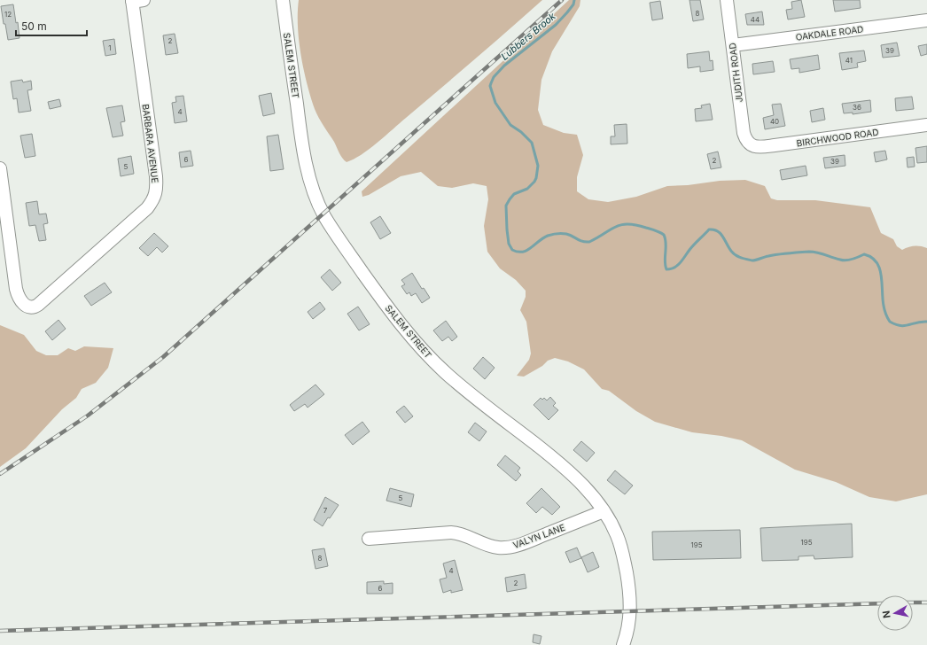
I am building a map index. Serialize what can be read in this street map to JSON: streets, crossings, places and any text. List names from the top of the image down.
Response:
{
  "streets": {
    "street": [
      "OAKDALE ROAD",
      "SALEM STREET",
      "JUDITH ROAD",
      "BIRCHWOOD ROAD",
      "BARBARA AVENUE",
      "VALYN LANE"
    ]
  },
  "crossings": [
    ["OAKDALE ROAD", "JUDITH ROAD"],
    ["SALEM STREET", "VALYN LANE"],
    ["JUDITH ROAD", "BIRCHWOOD ROAD"]
  ],
  "water": ["Lubbers Brook"],
  "house_numbers": [
    "8",
    "12",
    "44",
    "2",
    "1",
    "39",
    "41",
    "36",
    "4",
    "40",
    "6",
    "2",
    "39",
    "5",
    "5",
    "7",
    "195",
    "195",
    "8",
    "4",
    "2",
    "6"
  ],
  "scale_bar": "50 m",
  "north": "left"
}
